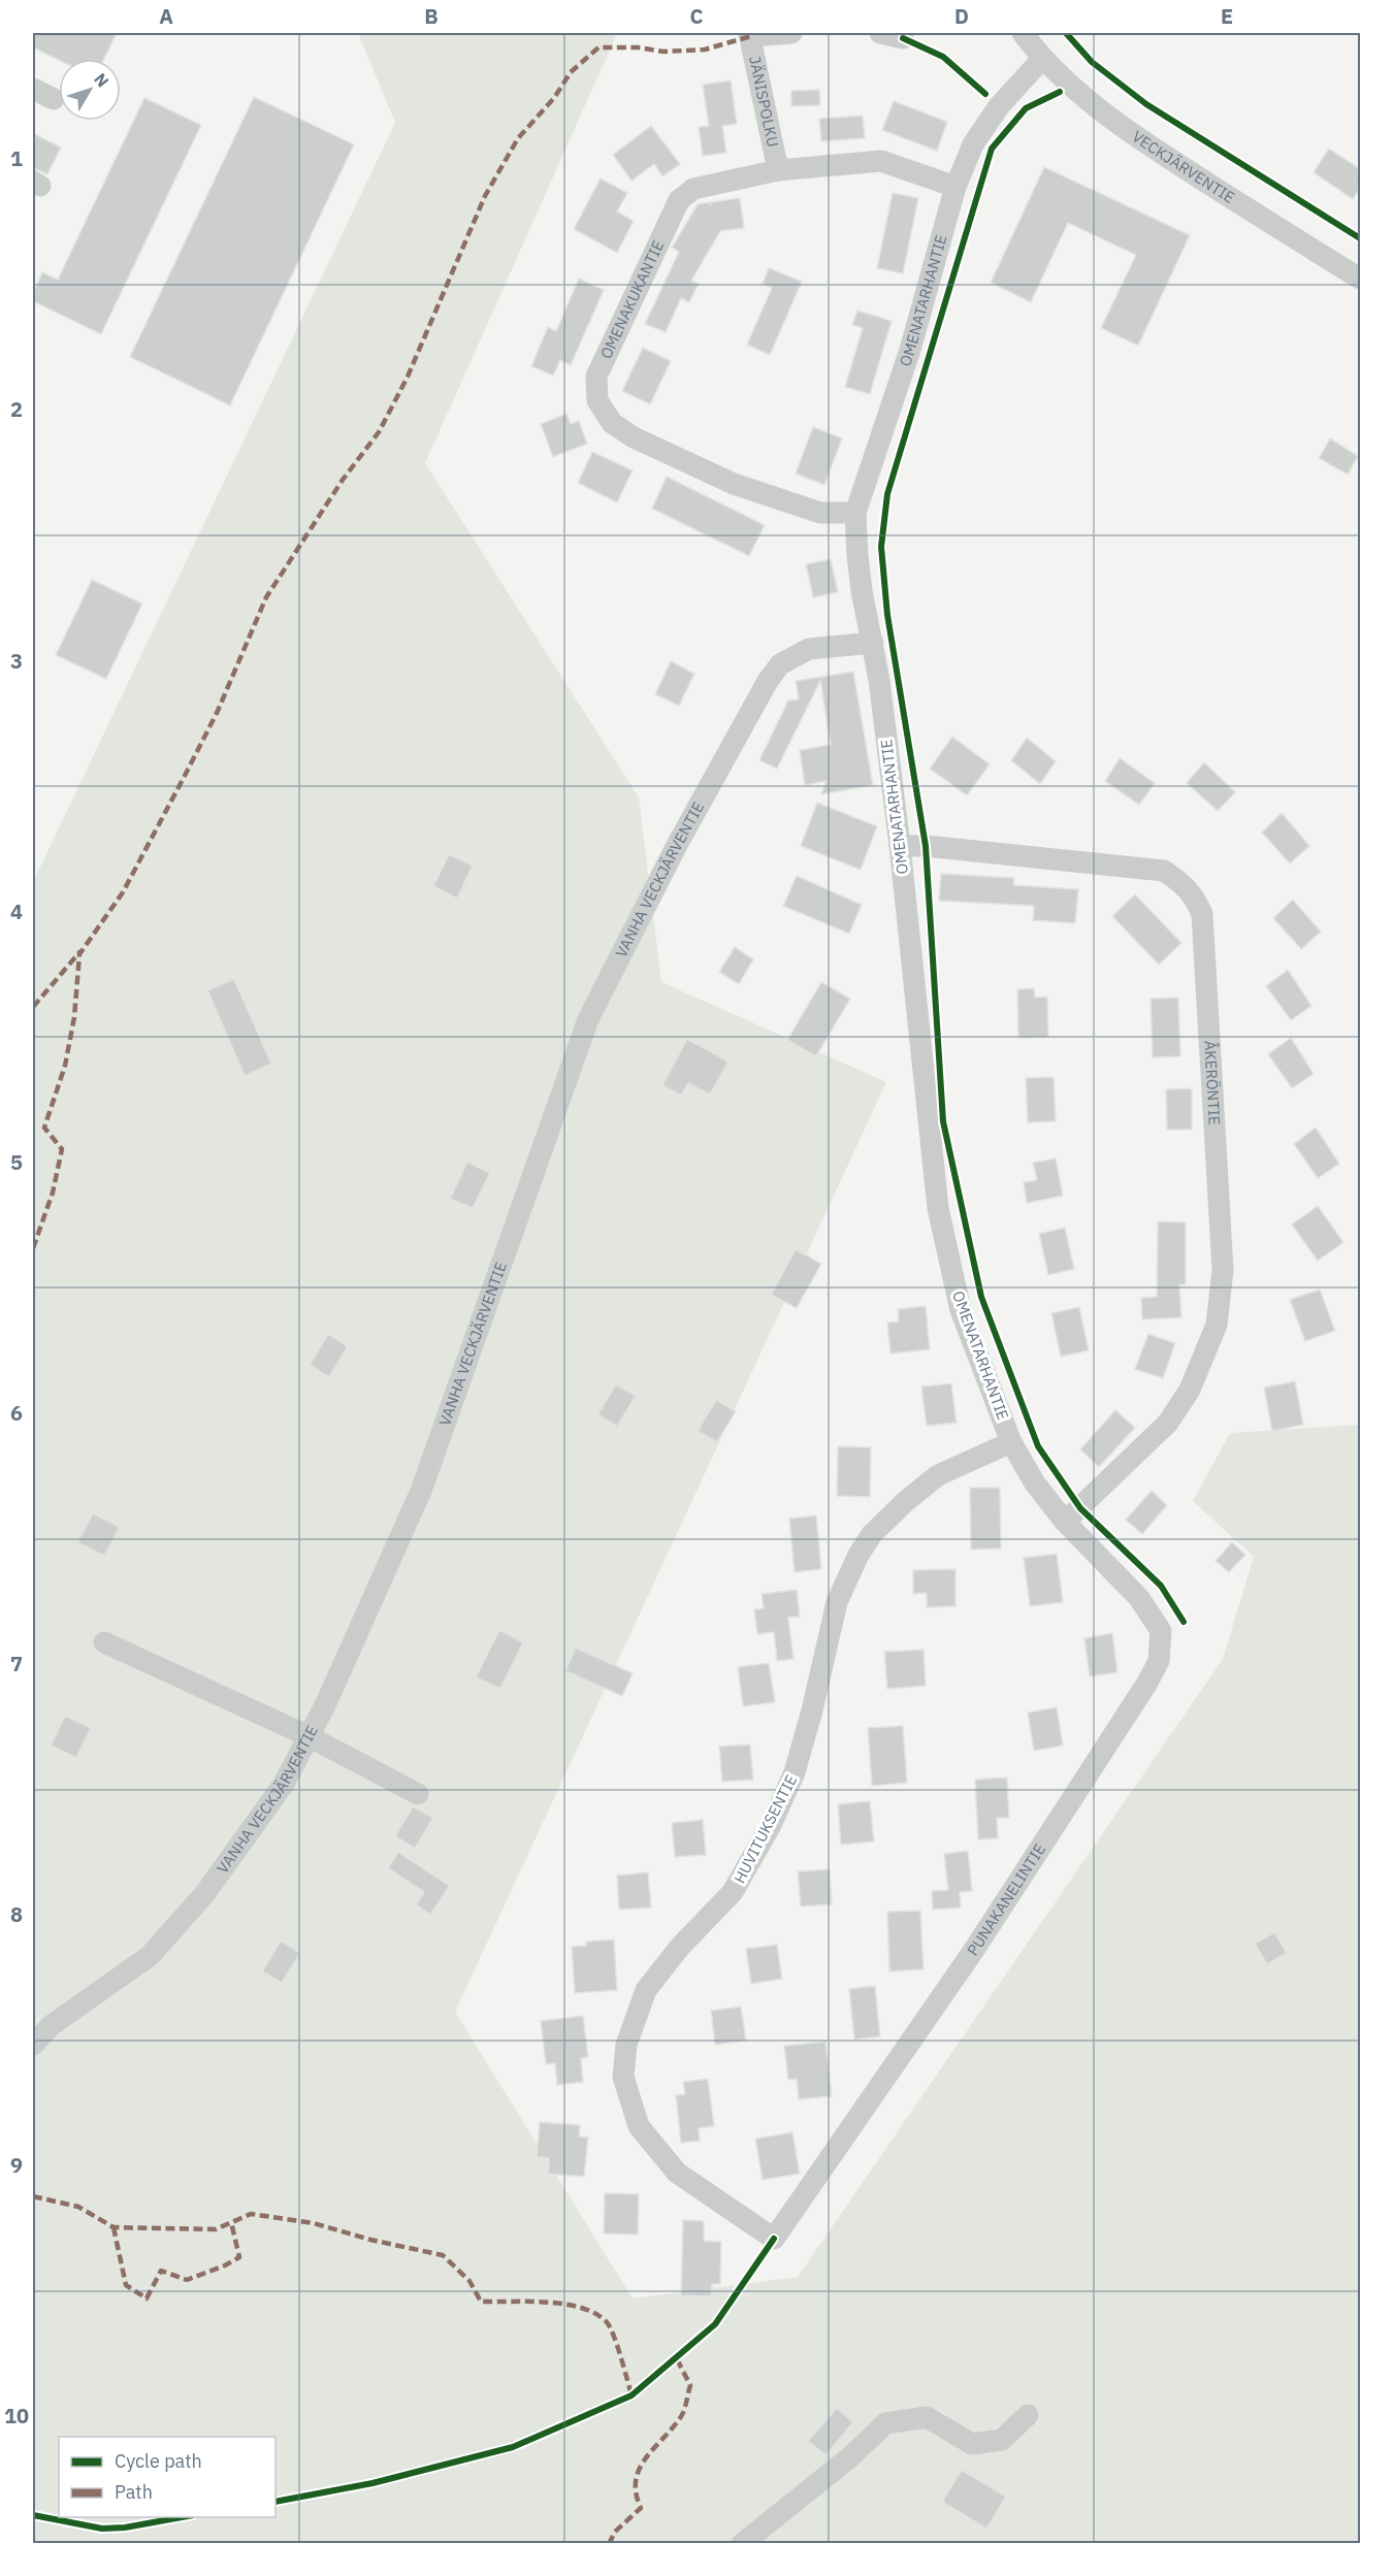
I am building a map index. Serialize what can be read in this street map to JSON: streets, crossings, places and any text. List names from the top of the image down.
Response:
{
  "streets": {
    "street": [
      "JÄNISPOLKU",
      "VECKJÄRVENTIE",
      "OMENAKUKANTIE",
      "OMENATARHANTIE",
      "VANHA VECKJÄRVENTIE",
      "ÅKERÖNTIE",
      "HUVITUKSENTIE",
      "PUNAKANELINTIE"
    ]
  },
  "crossings": [
    ["JÄNISPOLKU", "OMENAKUKANTIE"],
    ["VECKJÄRVENTIE", "OMENATARHANTIE"],
    ["OMENAKUKANTIE", "OMENATARHANTIE"],
    ["OMENATARHANTIE", "VANHA VECKJÄRVENTIE"],
    ["OMENATARHANTIE", "ÅKERÖNTIE"],
    ["OMENATARHANTIE", "HUVITUKSENTIE"],
    ["OMENATARHANTIE", "PUNAKANELINTIE"],
    ["HUVITUKSENTIE", "PUNAKANELINTIE"]
  ],
  "legend": ["Cycle path", "Path"],
  "north": "top right",
  "grid": {
    "columns": [
      "A",
      "B",
      "C",
      "D",
      "E"
    ],
    "rows": [
      "1",
      "2",
      "3",
      "4",
      "5",
      "6",
      "7",
      "8",
      "9",
      "10"
    ]
  }
}
